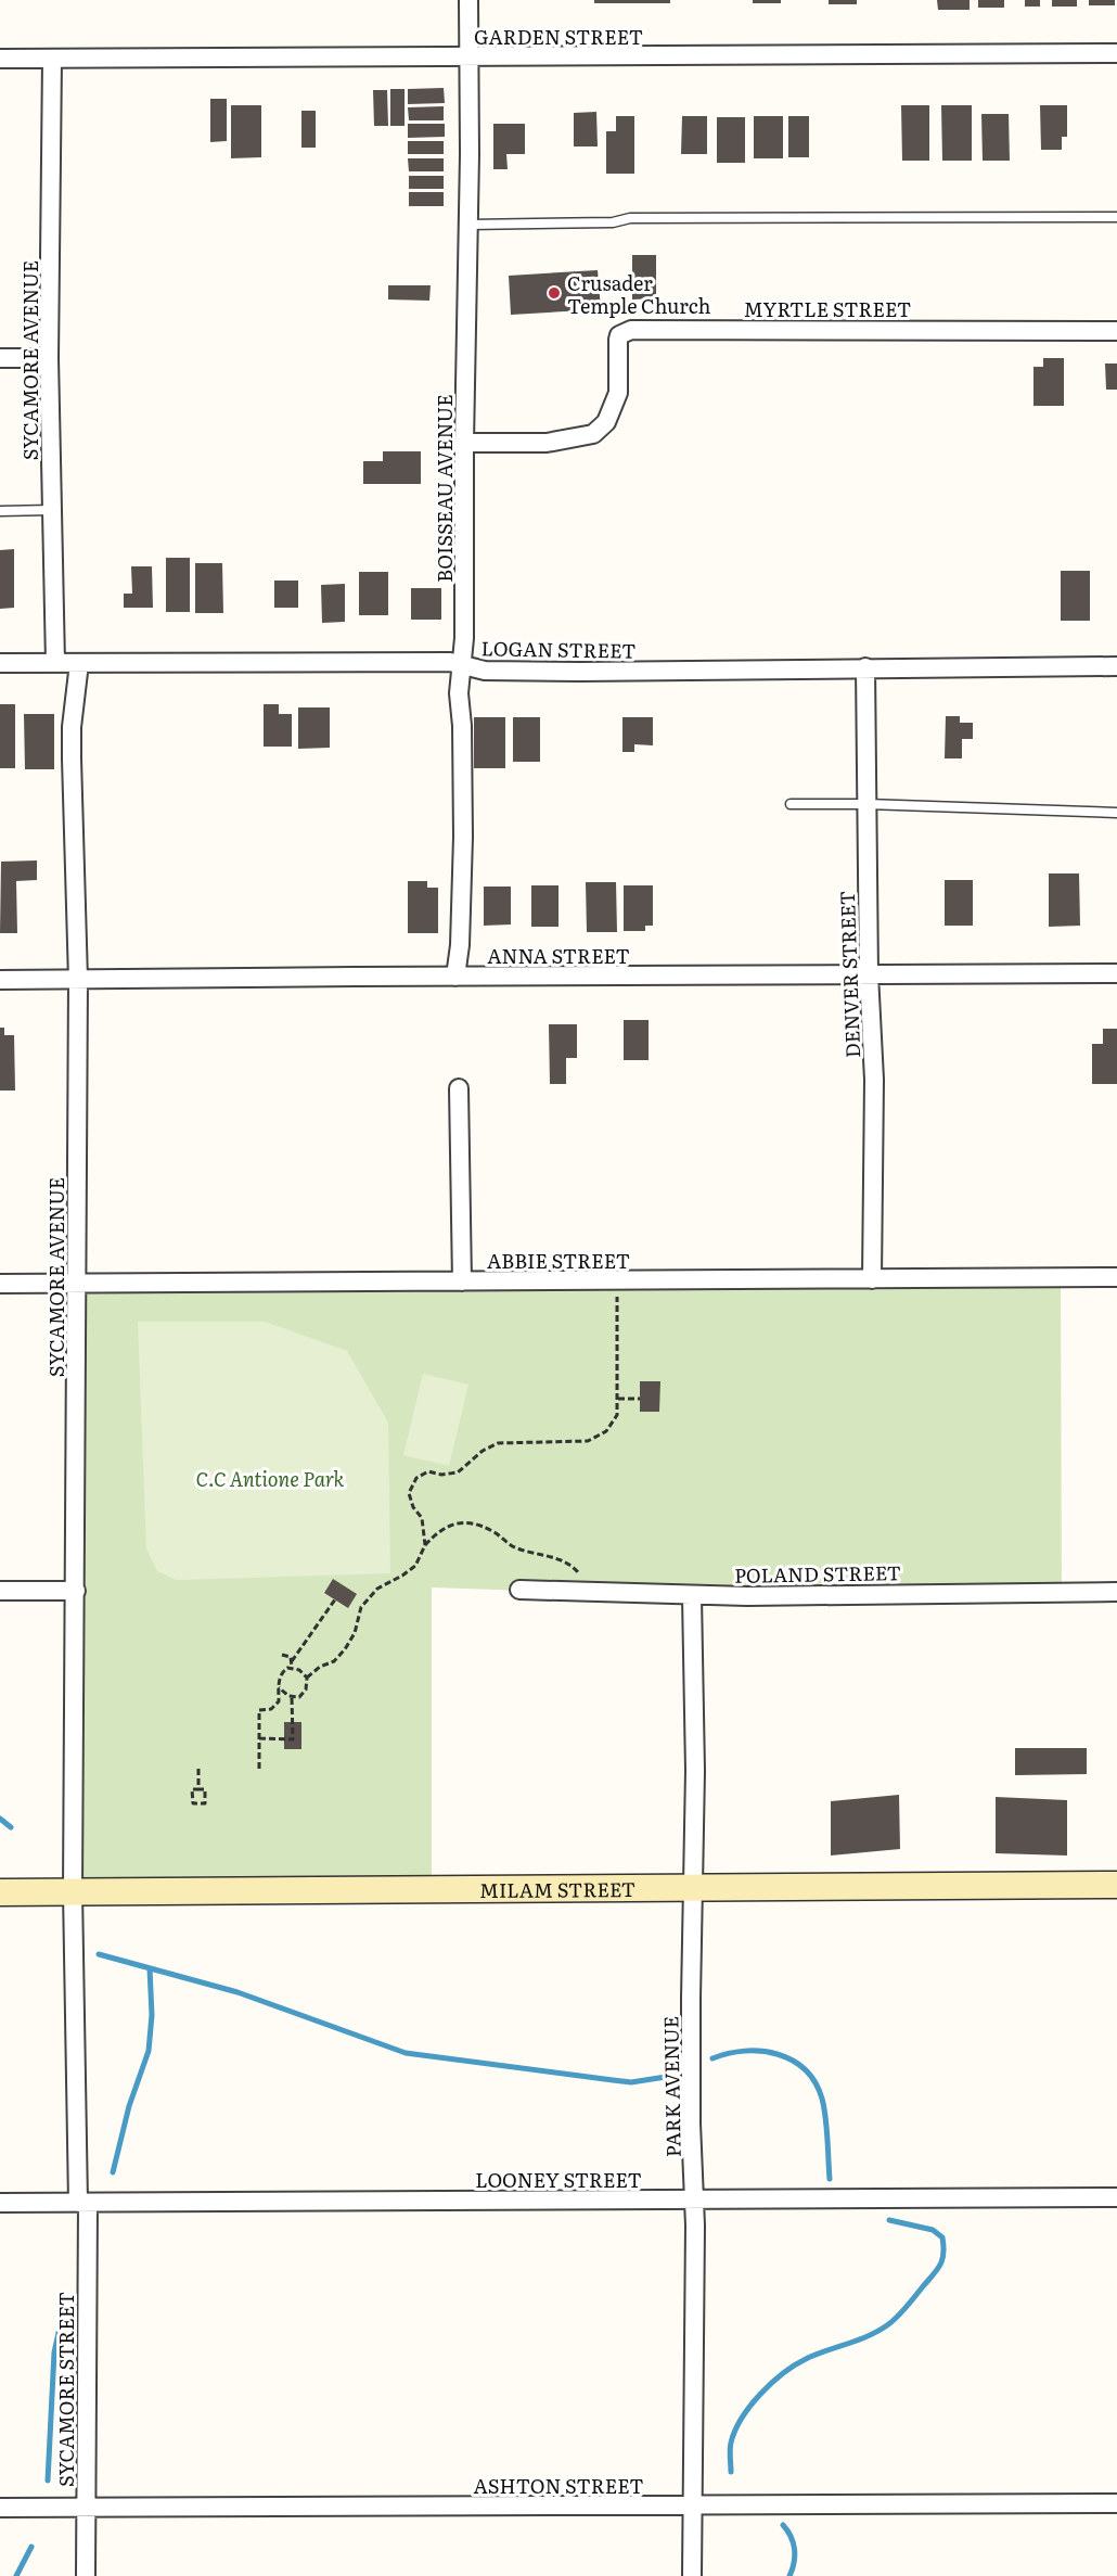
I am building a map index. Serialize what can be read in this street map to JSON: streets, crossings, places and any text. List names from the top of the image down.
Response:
{
  "streets": {
    "street": [
      "GARDEN STREET",
      "MYRTLE STREET",
      "SYCAMORE AVENUE",
      "BOISSEAU AVENUE",
      "LOGAN STREET",
      "ANNA STREET",
      "DENVER STREET",
      "ABBIE STREET",
      "POLAND STREET",
      "MILAM STREET",
      "PARK AVENUE",
      "LOONEY STREET",
      "SYCAMORE STREET",
      "ASHTON STREET"
    ]
  },
  "crossings": [
    ["GARDEN STREET", "SYCAMORE AVENUE"],
    ["GARDEN STREET", "BOISSEAU AVENUE"],
    ["MYRTLE STREET", "BOISSEAU AVENUE"],
    ["SYCAMORE AVENUE", "LOGAN STREET"],
    ["SYCAMORE AVENUE", "ANNA STREET"],
    ["SYCAMORE AVENUE", "ABBIE STREET"],
    ["SYCAMORE AVENUE", "MILAM STREET"],
    ["SYCAMORE AVENUE", "SYCAMORE STREET"],
    ["BOISSEAU AVENUE", "LOGAN STREET"],
    ["BOISSEAU AVENUE", "ANNA STREET"],
    ["LOGAN STREET", "DENVER STREET"],
    ["ANNA STREET", "DENVER STREET"],
    ["DENVER STREET", "ABBIE STREET"],
    ["POLAND STREET", "PARK AVENUE"],
    ["MILAM STREET", "PARK AVENUE"],
    ["MILAM STREET", "SYCAMORE STREET"],
    ["PARK AVENUE", "LOONEY STREET"],
    ["PARK AVENUE", "ASHTON STREET"],
    ["LOONEY STREET", "SYCAMORE STREET"],
    ["SYCAMORE STREET", "ASHTON STREET"]
  ],
  "parks": ["C.C Antione Park"],
  "places": ["Crusader Temple Church"]
}
